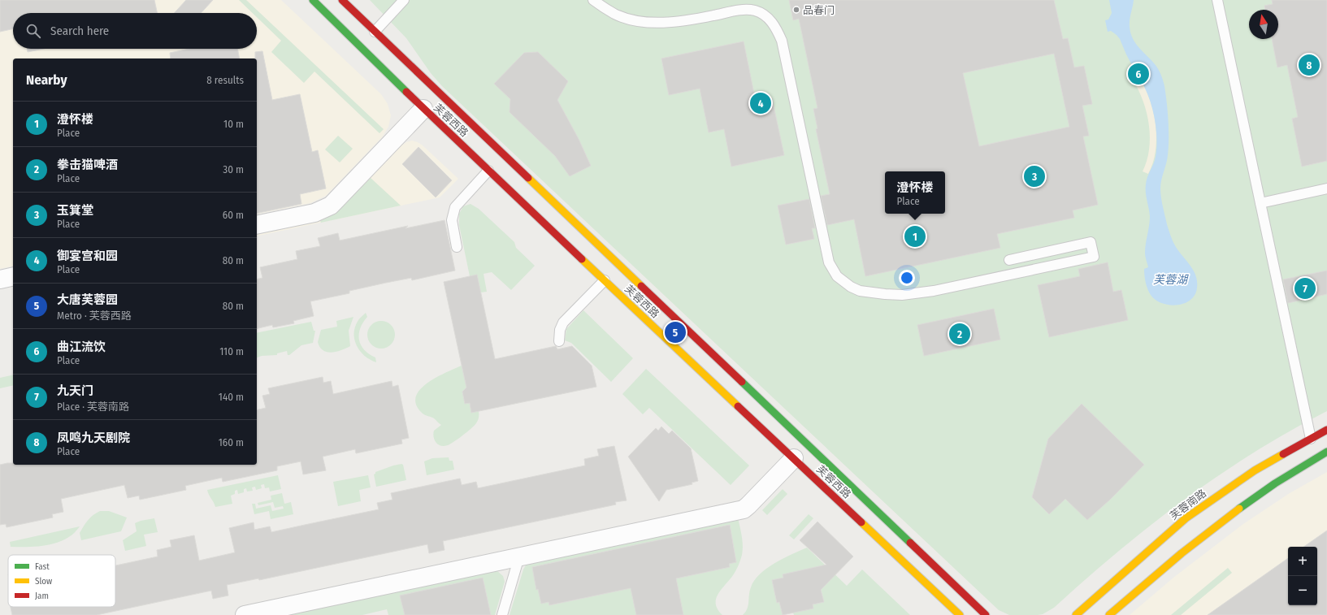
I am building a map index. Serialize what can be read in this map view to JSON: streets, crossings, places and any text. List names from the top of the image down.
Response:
{
  "streets": {
    "main road": ["芙蓉西路", "芙蓉南路"]
  },
  "water": ["芙蓉湖"],
  "places": ["品春门"],
  "legend": ["Fast", "Slow", "Jam"],
  "north": "top",
  "page": {
    "search": "Search here",
    "pins": [
      "8",
      "6",
      "4",
      "3",
      "1",
      "7",
      "5",
      "2"
    ],
    "heading": ["Nearby", "8 results"],
    "list": [
      {
        "mark": "1",
        "name": "澄怀楼",
        "note": "Place",
        "value": "10 m"
      },
      {
        "mark": "2",
        "name": "拳击猫啤酒",
        "note": "Place",
        "value": "30 m"
      },
      {
        "mark": "3",
        "name": "玉箕堂",
        "note": "Place",
        "value": "60 m"
      },
      {
        "mark": "4",
        "name": "御宴宫和园",
        "note": "Place",
        "value": "80 m"
      },
      {
        "mark": "5",
        "name": "大唐芙蓉园",
        "note": "Metro · 芙蓉西路",
        "value": "80 m"
      },
      {
        "mark": "6",
        "name": "曲江流饮",
        "note": "Place",
        "value": "110 m"
      },
      {
        "mark": "7",
        "name": "九天门",
        "note": "Place · 芙蓉南路",
        "value": "140 m"
      },
      {
        "mark": "8",
        "name": "凤鸣九天剧院",
        "note": "Place",
        "value": "160 m"
      }
    ],
    "popup": ["澄怀楼", "Place"],
    "map_buttons": ["+", "−"]
  }
}
